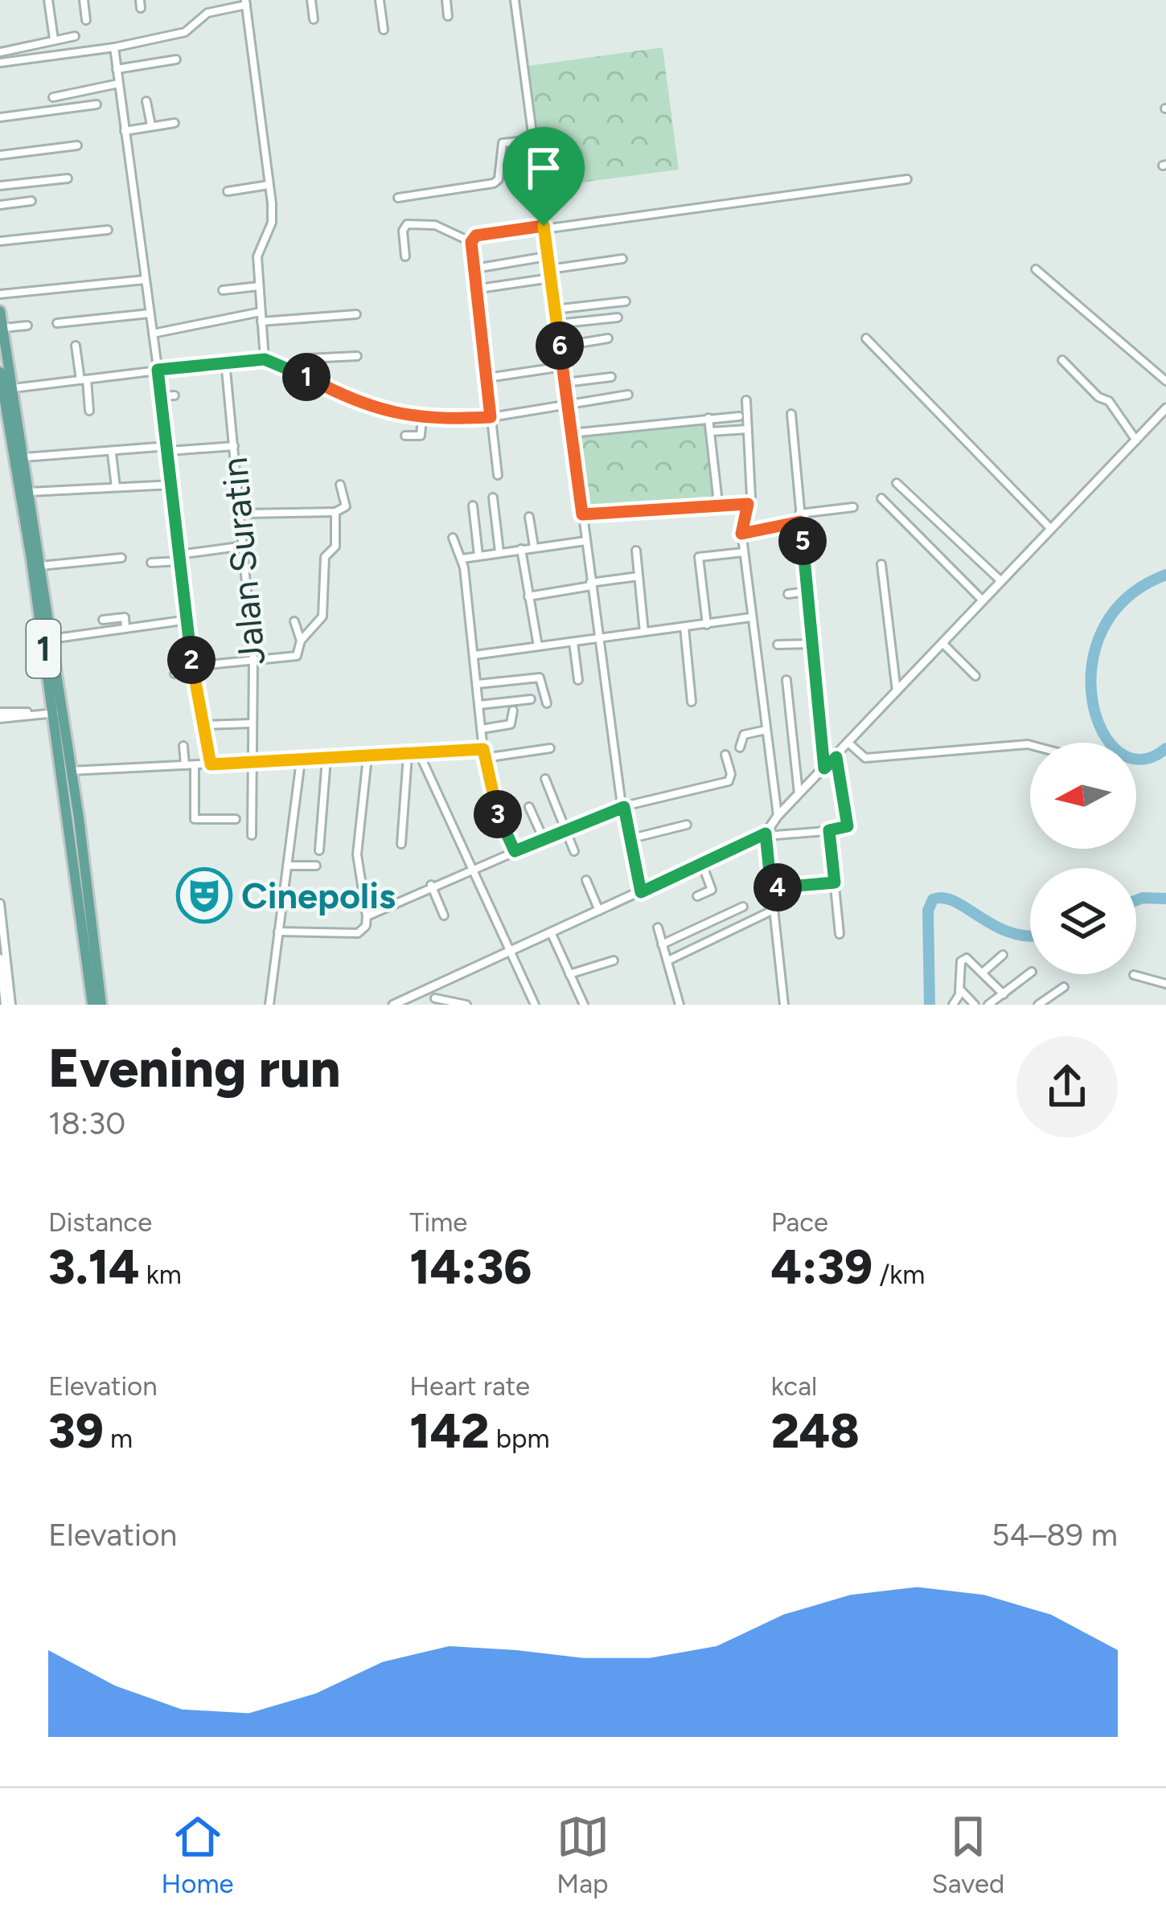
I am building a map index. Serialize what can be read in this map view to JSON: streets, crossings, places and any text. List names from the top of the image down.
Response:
{
  "streets": {
    "main road": ["1"],
    "street": ["Jalan Suratin"]
  },
  "places": {
    "theatre": ["Cinepolis"]
  },
  "north": "left",
  "page": {
    "pins": [
      "6",
      "1",
      "5",
      "2",
      "3",
      "4"
    ],
    "heading": ["Evening run", "18:30"],
    "stats": [
      ["Distance", "3.14 km"],
      ["Time", "14:36"],
      ["Pace", "4:39 /km"],
      ["Elevation", "39 m"],
      ["Heart rate", "142 bpm"],
      ["kcal", "248"]
    ],
    "chart": ["Elevation", "54–89 m"],
    "tabs": ["Home", "Map", "Saved"]
  }
}
